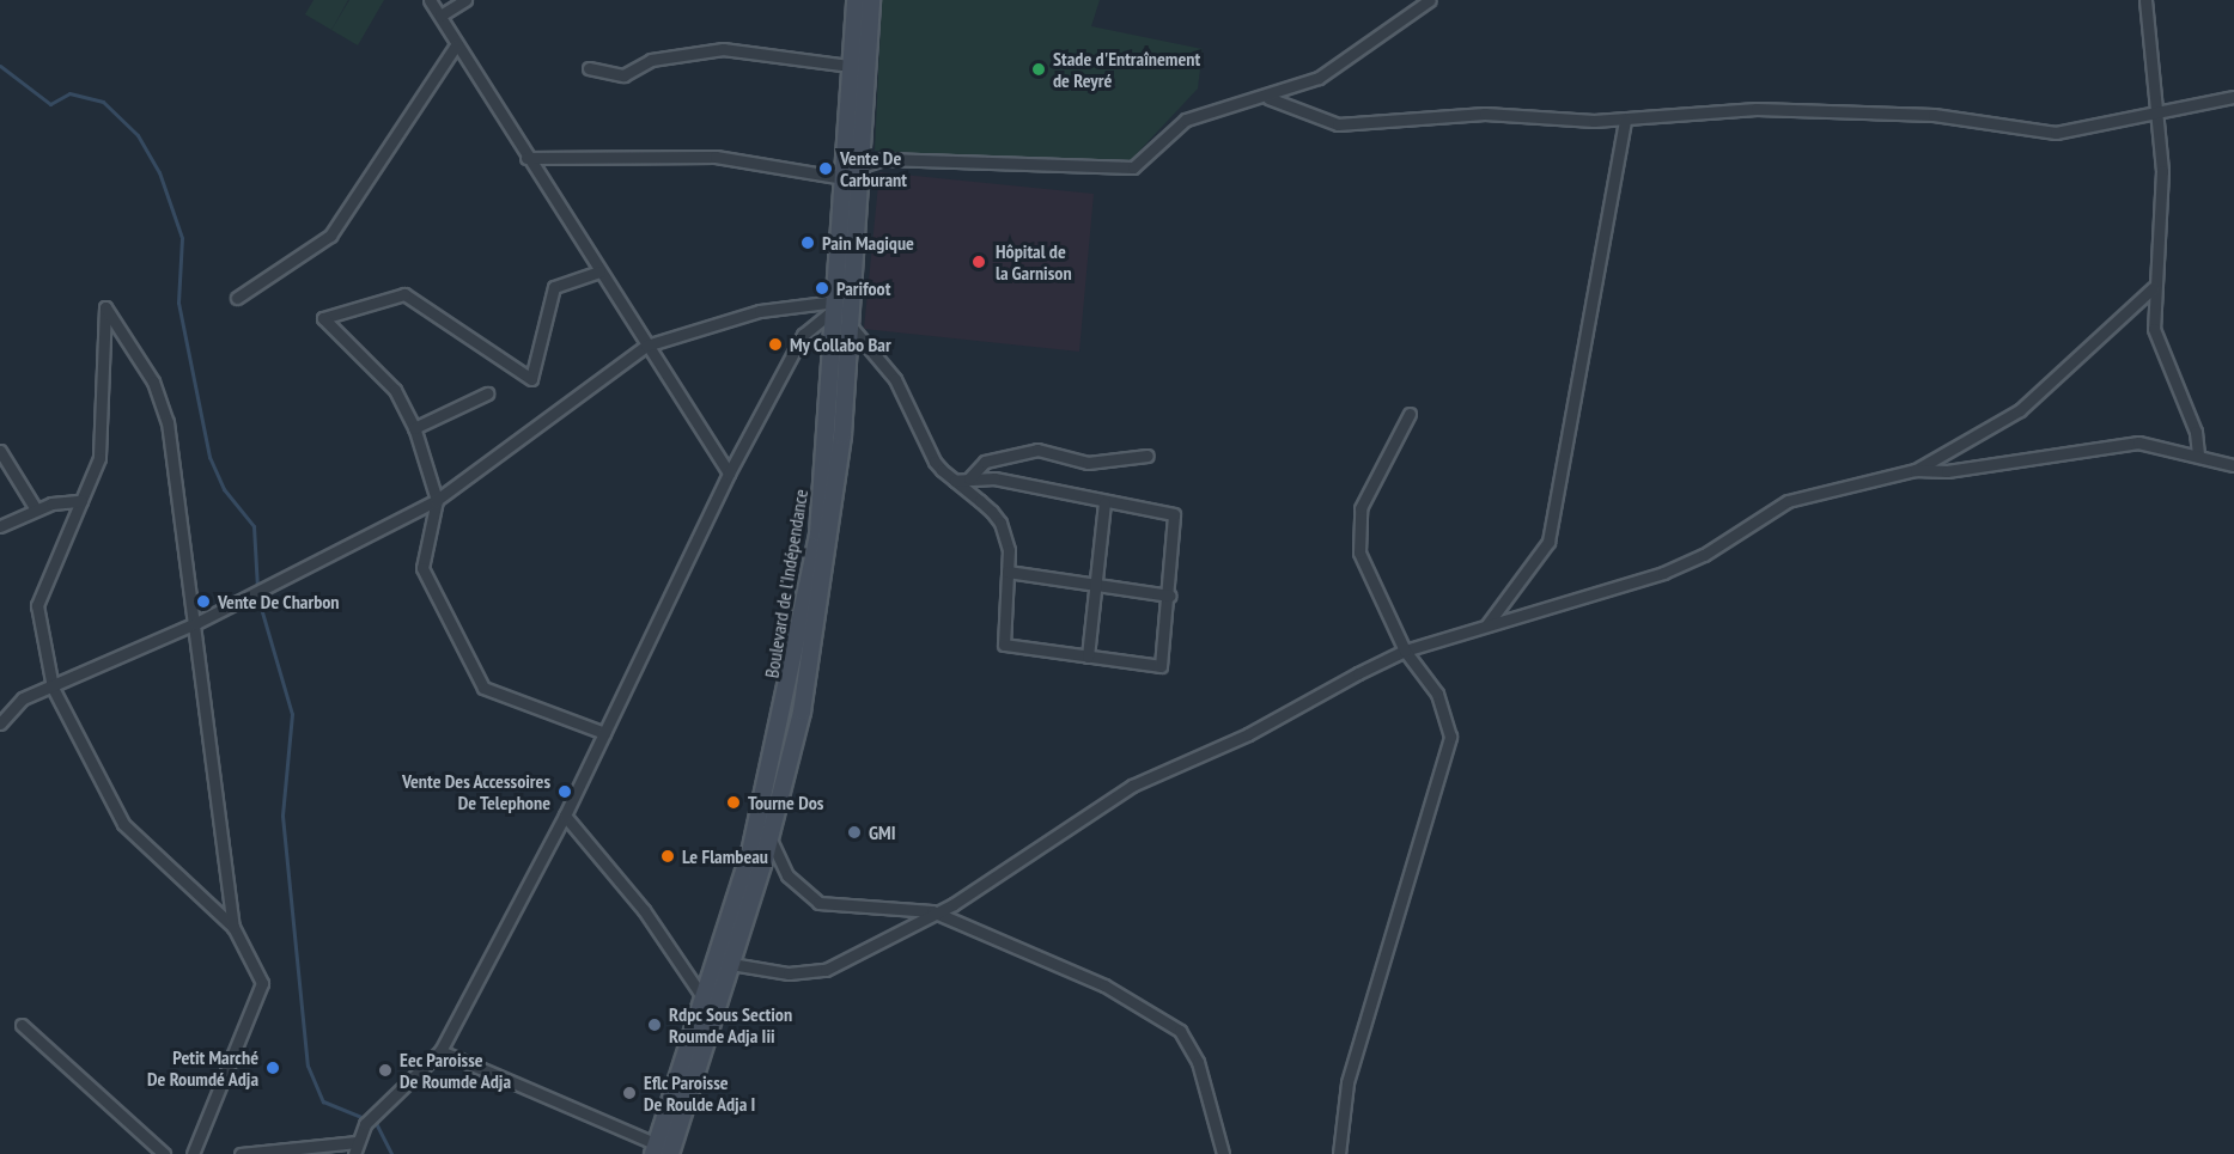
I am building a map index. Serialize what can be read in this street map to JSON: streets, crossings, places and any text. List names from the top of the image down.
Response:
{
  "streets": {
    "main road": ["Boulevard de l'Indépendance"]
  },
  "places": [
    "Stade d'Entraînement de Reyré",
    "Vente De Carburant",
    "Pain Magique",
    "Hôpital de la Garnison",
    "Parifoot",
    "My Collabo Bar",
    "Vente De Charbon",
    "Vente Des Accessoires De Telephone",
    "Tourne Dos",
    "GMI",
    "Le Flambeau",
    "Rdpc Sous Section Roumde Adja Iii",
    "Petit Marché De Roumdé Adja",
    "Eec Paroisse De Roumde Adja",
    "Eflc Paroisse De Roulde Adja I"
  ]
}
